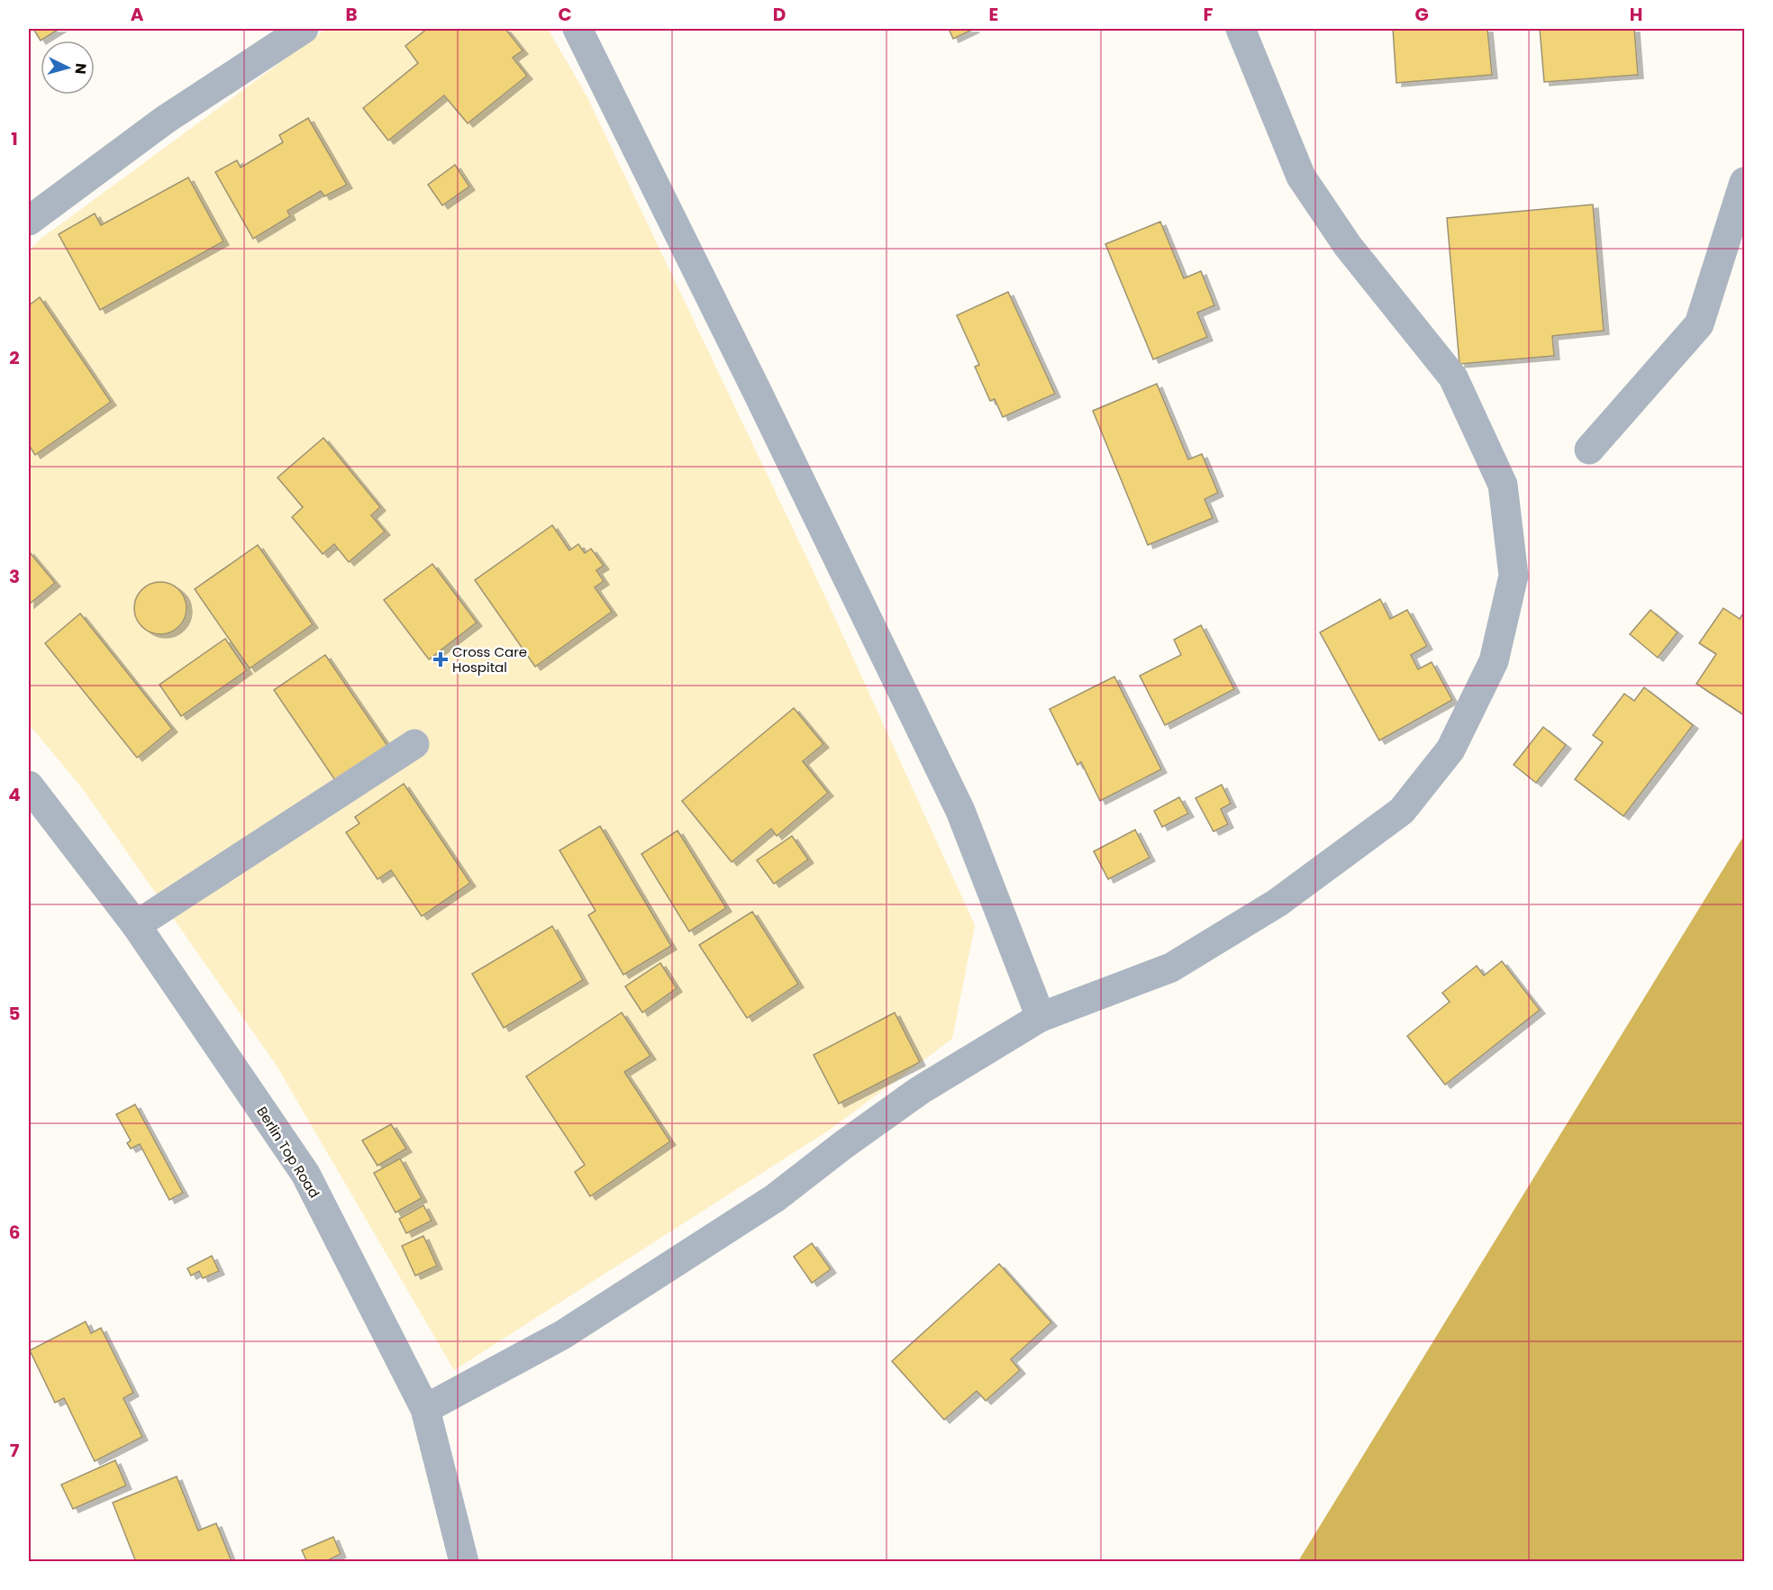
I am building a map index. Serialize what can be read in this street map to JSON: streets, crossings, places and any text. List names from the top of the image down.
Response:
{
  "streets": {
    "street": ["Berlin Top Road"]
  },
  "places": {
    "health": ["Cross Care Hospital"]
  },
  "north": "right",
  "grid": {
    "columns": [
      "A",
      "B",
      "C",
      "D",
      "E",
      "F",
      "G",
      "H"
    ],
    "rows": [
      "1",
      "2",
      "3",
      "4",
      "5",
      "6",
      "7"
    ]
  }
}
